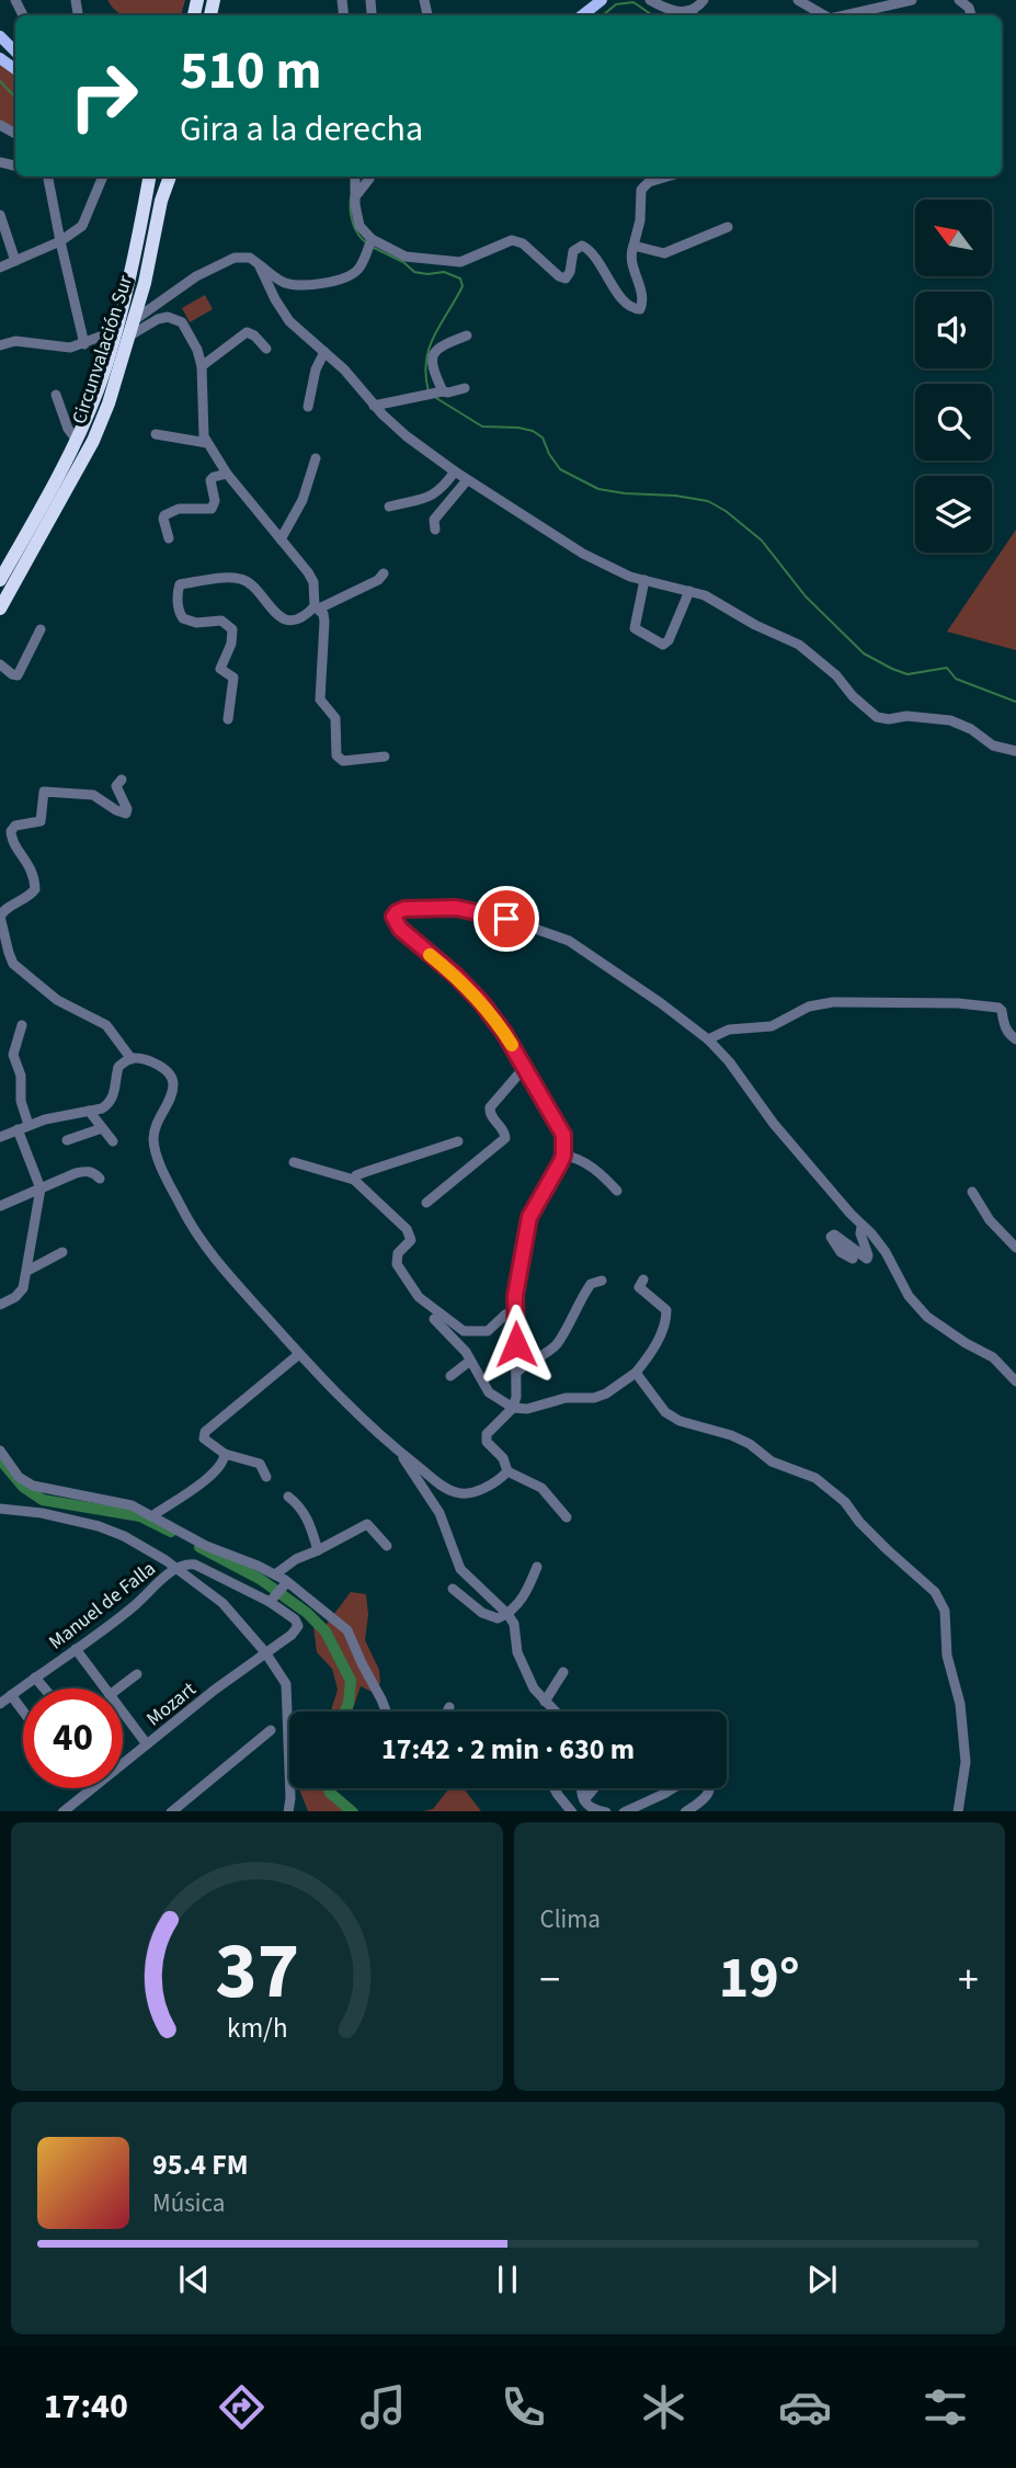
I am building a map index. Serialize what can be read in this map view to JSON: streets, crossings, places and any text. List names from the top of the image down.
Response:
{
  "streets": {
    "highway": ["Circunvalación Sur"],
    "street": ["Manuel de Falla", "Mozart"]
  },
  "crossings": [
    ["Manuel de Falla", "Mozart"]
  ],
  "north": "top left",
  "page": {
    "turn": ["510 m", "Gira a la derecha"],
    "limit": "40",
    "trip": "17:42 · 2 min · 630 m",
    "tile": "Clima",
    "heat": ["−", "19°", "+"],
    "song": ["95.4 FM", "Música"],
    "tabs": "17:40",
    "gauge": ["37", "km/h"]
  }
}
